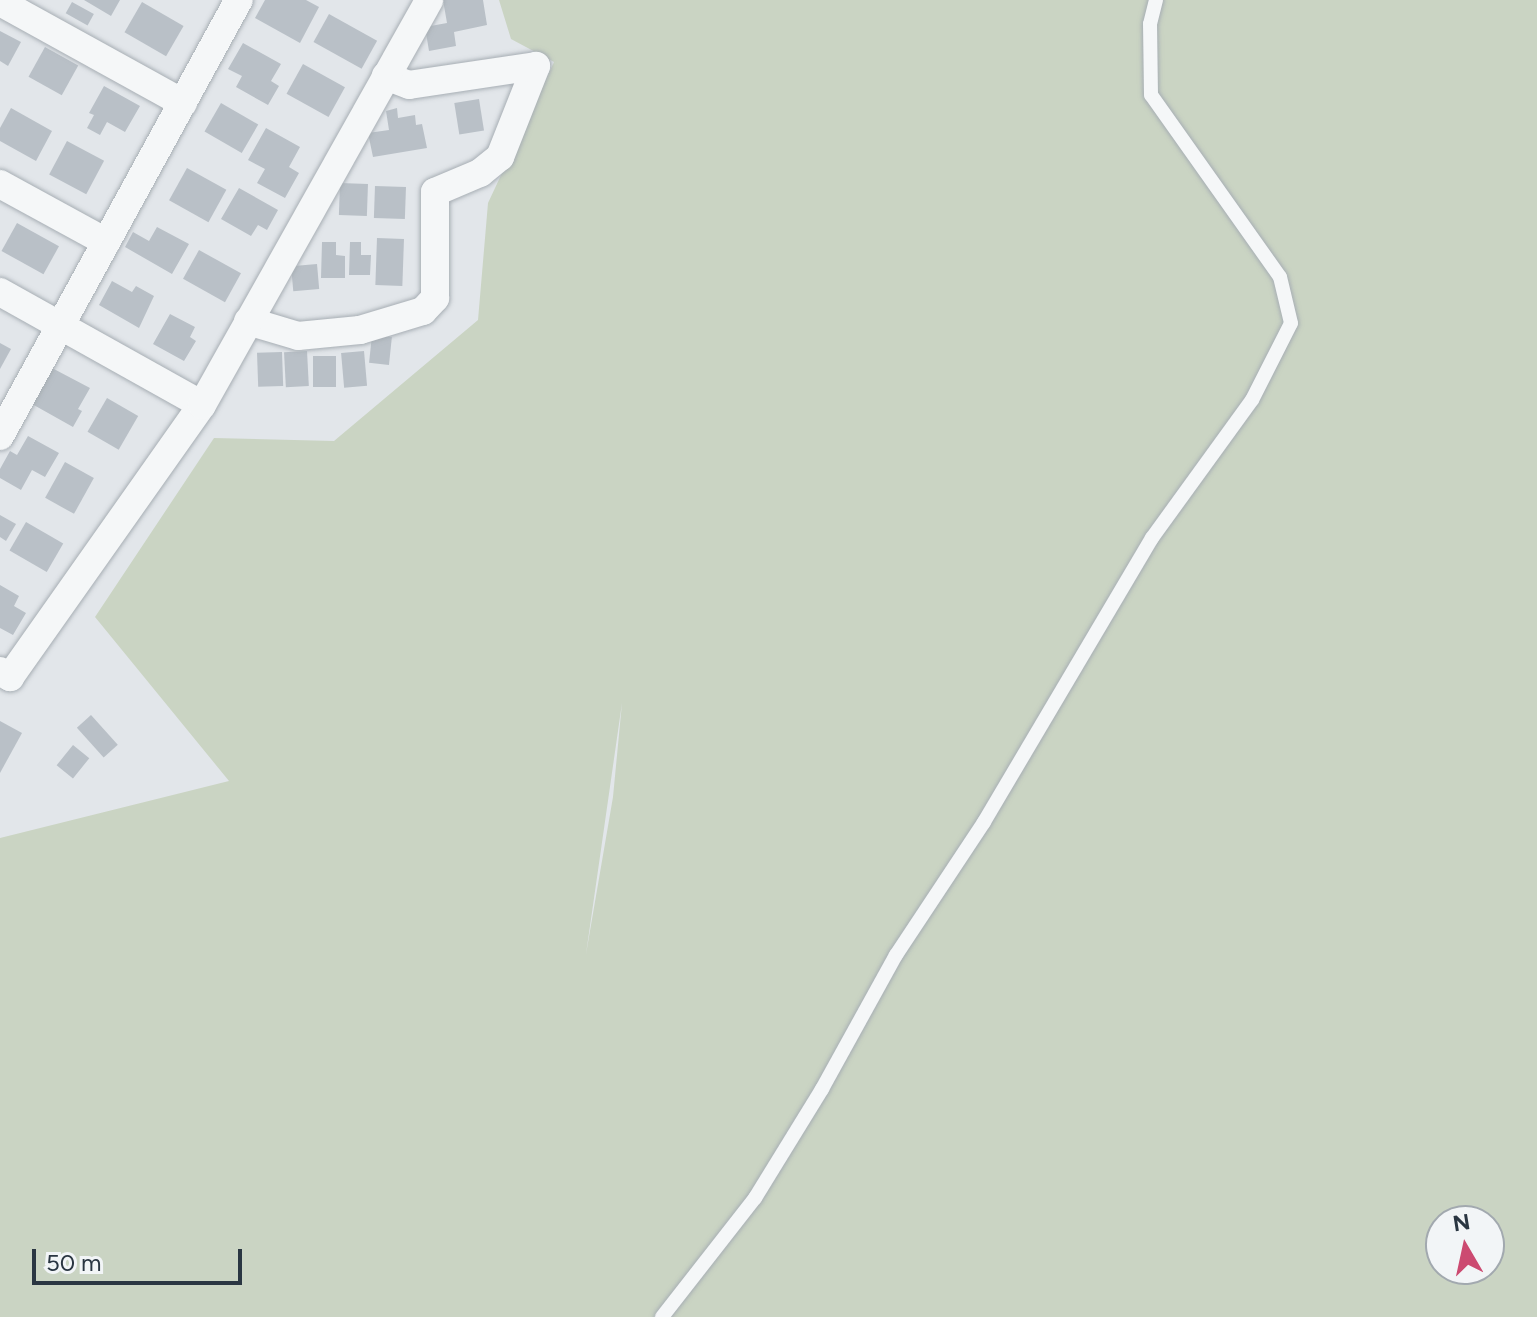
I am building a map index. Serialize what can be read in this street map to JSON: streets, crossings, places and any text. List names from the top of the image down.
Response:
{
  "scale_bar": "50 m",
  "north": "top"
}
